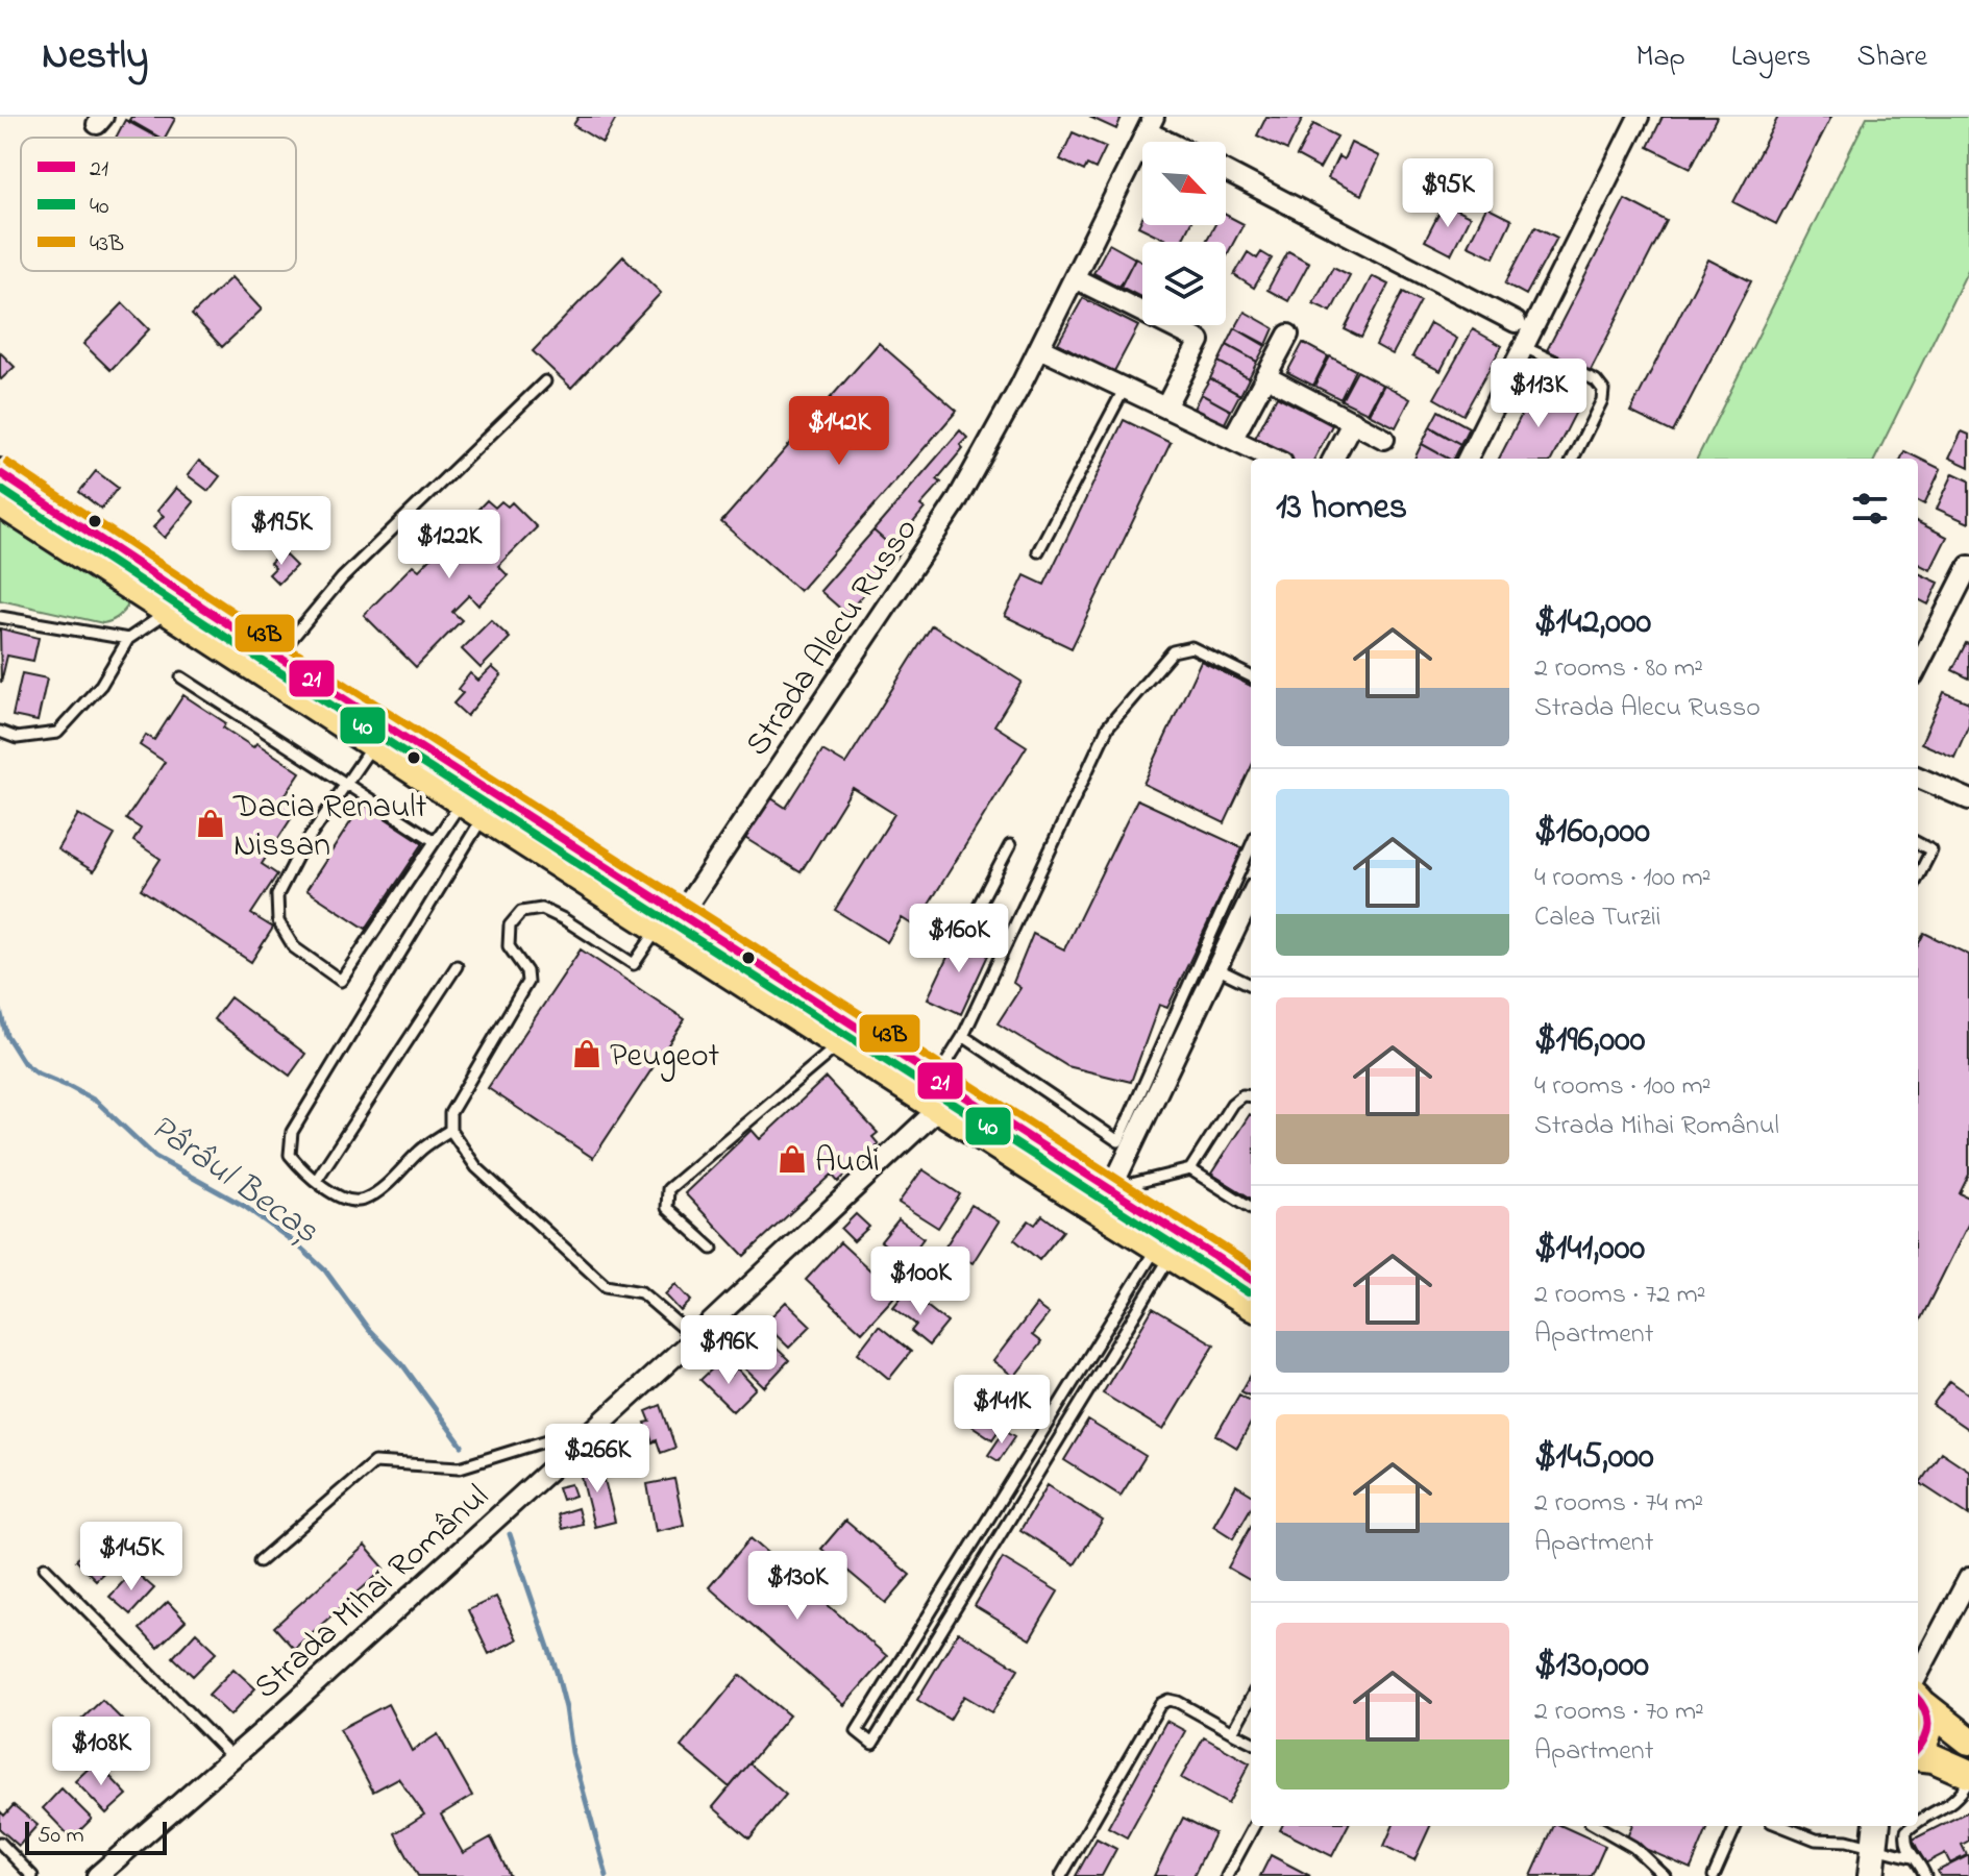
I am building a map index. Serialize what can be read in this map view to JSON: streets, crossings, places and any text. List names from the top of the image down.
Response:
{
  "streets": {
    "street": ["Strada Alecu Russo", "Strada Mihai Românul"]
  },
  "water": ["Pârâul Becaș"],
  "places": {
    "shop": ["Dacia Renault Nissan", "Peugeot", "Audi"]
  },
  "lines": ["transit line 43B", "transit line 21", "transit line 40"],
  "legend": ["21", "40", "43B"],
  "scale_bar": "50 m",
  "north": "bottom right",
  "page": {
    "header": "Nestly",
    "nav": ["Map", "Layers", "Share"],
    "price": [
      "$95K",
      "$113K",
      "$142K",
      "$195K",
      "$122K",
      "$160K",
      "$100K",
      "$196K",
      "$141K",
      "$266K",
      "$145K",
      "$130K",
      "$108K"
    ],
    "heading": "13 homes",
    "list": [
      {
        "name": "$142,000",
        "note": "2 rooms · 80 m² · Strada Alecu Russo"
      },
      {
        "name": "$160,000",
        "note": "4 rooms · 100 m² · Calea Turzii"
      },
      {
        "name": "$196,000",
        "note": "4 rooms · 100 m² · Strada Mihai Românul"
      },
      {
        "name": "$141,000",
        "note": "2 rooms · 72 m² · Apartment"
      },
      {
        "name": "$145,000",
        "note": "2 rooms · 74 m² · Apartment"
      },
      {
        "name": "$130,000",
        "note": "2 rooms · 70 m² · Apartment"
      }
    ],
    "scale": "50 m"
  }
}
